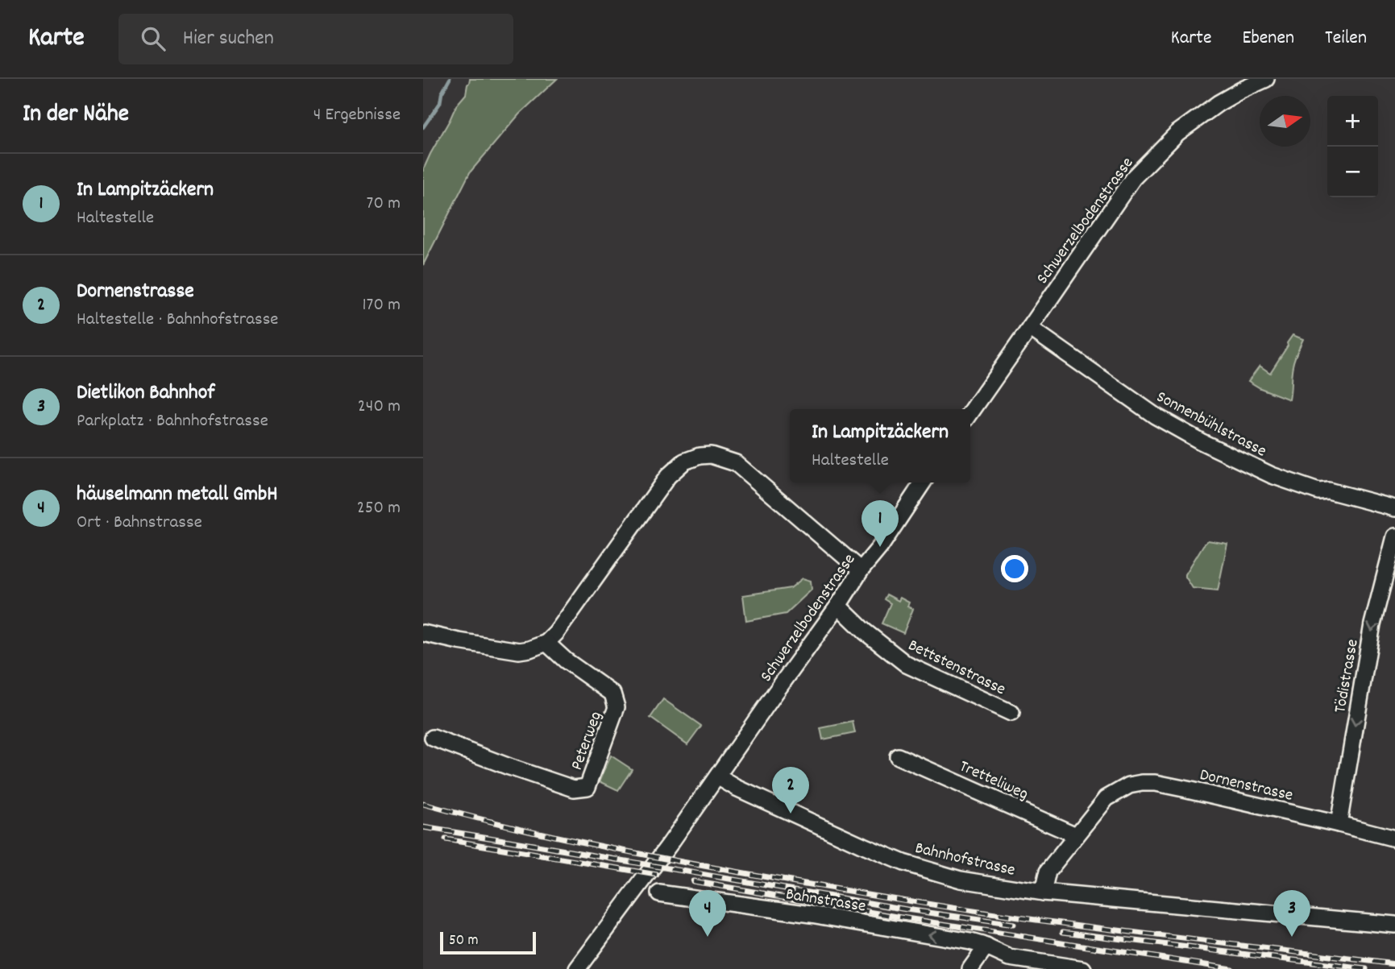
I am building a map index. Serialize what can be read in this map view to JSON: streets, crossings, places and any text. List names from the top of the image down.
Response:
{
  "streets": {
    "street": [
      "Schwerzelbodenstrasse",
      "Sonnenbühlstrasse",
      "Bettstenstrasse",
      "Tödistrasse",
      "Peterweg",
      "Tretteliweg",
      "Dornenstrasse",
      "Bahnhofstrasse",
      "Bahnstrasse"
    ]
  },
  "crossings": [
    ["Schwerzelbodenstrasse", "Sonnenbühlstrasse"],
    ["Schwerzelbodenstrasse", "Bettstenstrasse"],
    ["Schwerzelbodenstrasse", "Bahnhofstrasse"],
    ["Tödistrasse", "Dornenstrasse"],
    ["Tretteliweg", "Dornenstrasse"],
    ["Dornenstrasse", "Bahnhofstrasse"]
  ],
  "one_way": ["Tödistrasse", "Bahnstrasse"],
  "scale_bar": "50 m",
  "north": "right",
  "page": {
    "header": "Karte",
    "search": "Hier suchen",
    "nav": ["Karte", "Ebenen", "Teilen"],
    "heading": ["In der Nähe", "4 Ergebnisse"],
    "map_buttons": ["+", "−"],
    "list": [
      {
        "mark": "1",
        "name": "In Lampitzäckern",
        "note": "Haltestelle",
        "value": "70 m"
      },
      {
        "mark": "2",
        "name": "Dornenstrasse",
        "note": "Haltestelle · Bahnhofstrasse",
        "value": "170 m"
      },
      {
        "mark": "3",
        "name": "Dietlikon Bahnhof",
        "note": "Parkplatz · Bahnhofstrasse",
        "value": "240 m"
      },
      {
        "mark": "4",
        "name": "häuselmann metall GmbH",
        "note": "Ort · Bahnstrasse",
        "value": "250 m"
      }
    ],
    "popup": ["In Lampitzäckern", "Haltestelle"],
    "pins": [
      "1",
      "2",
      "3",
      "4"
    ],
    "scale": "50 m"
  }
}
